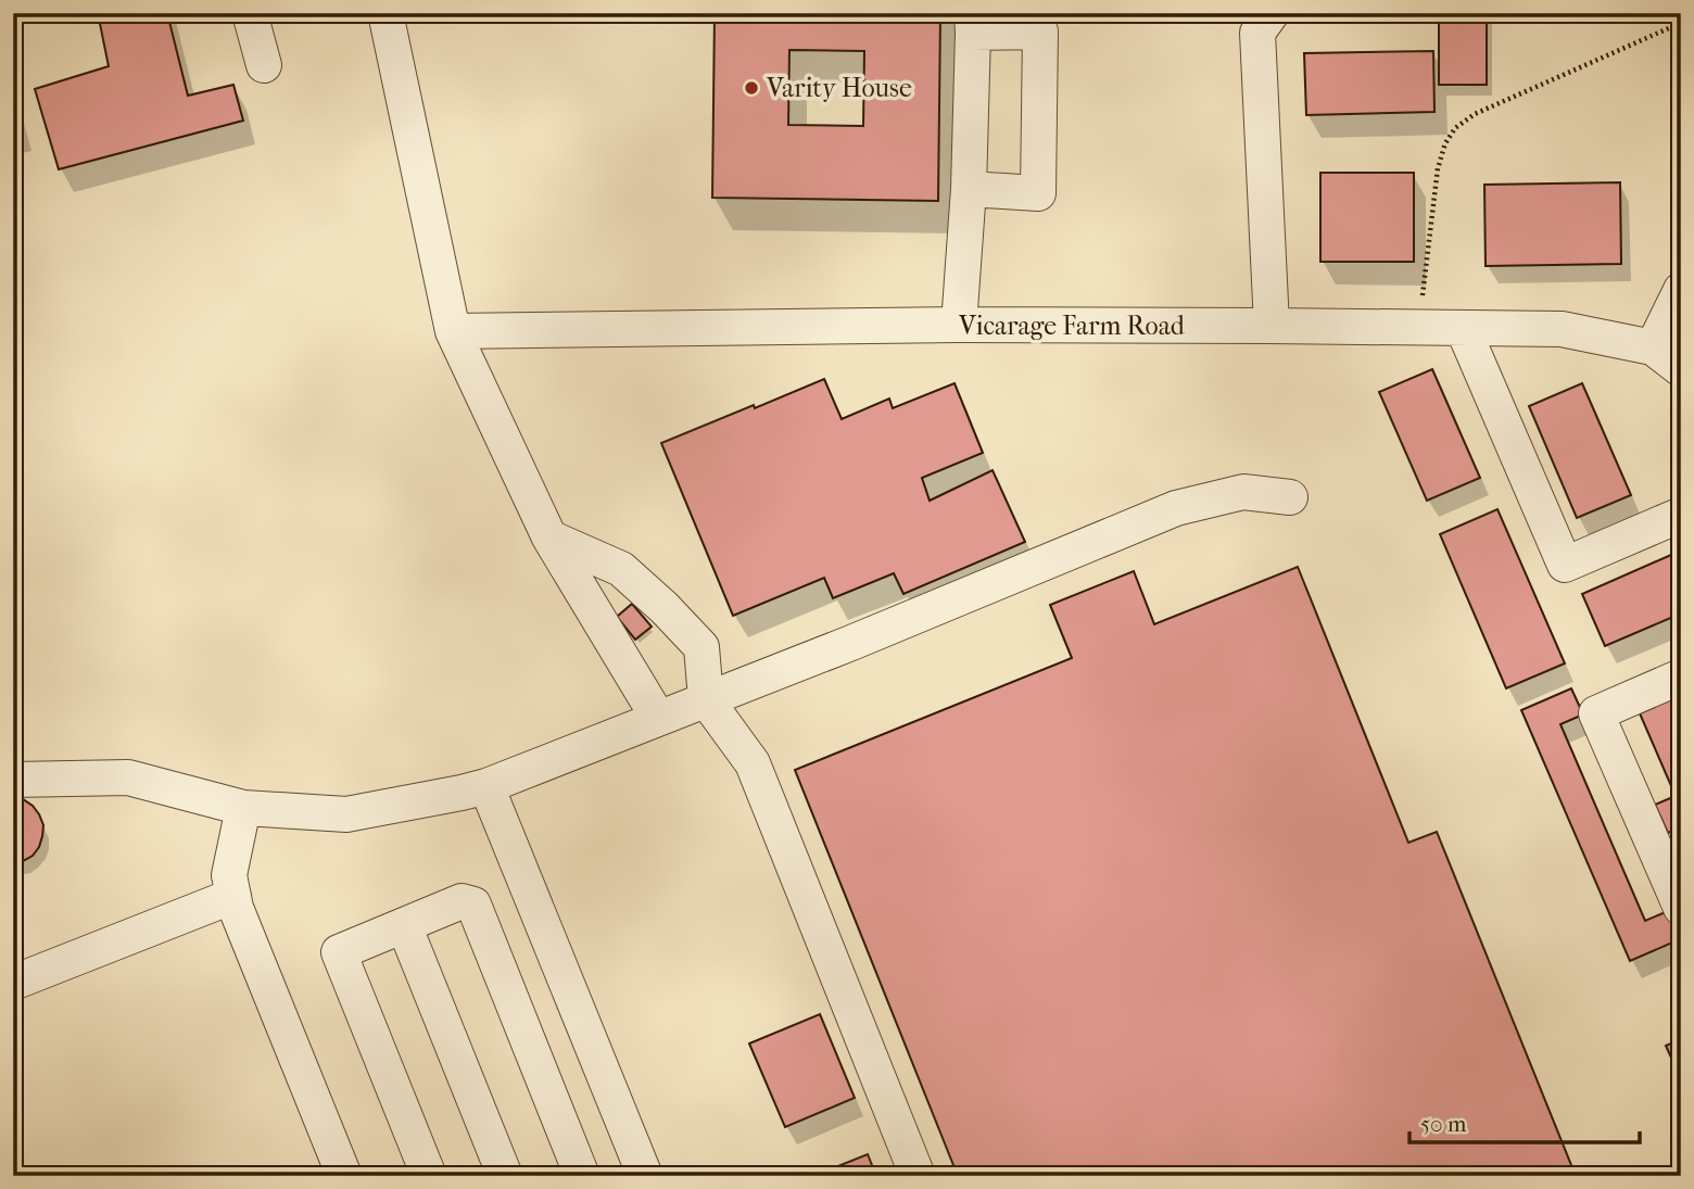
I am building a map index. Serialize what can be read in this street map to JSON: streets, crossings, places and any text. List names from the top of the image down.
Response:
{
  "streets": {
    "street": ["Vicarage Farm Road"]
  },
  "places": ["Varity House"],
  "scale_bar": "50 m"
}
